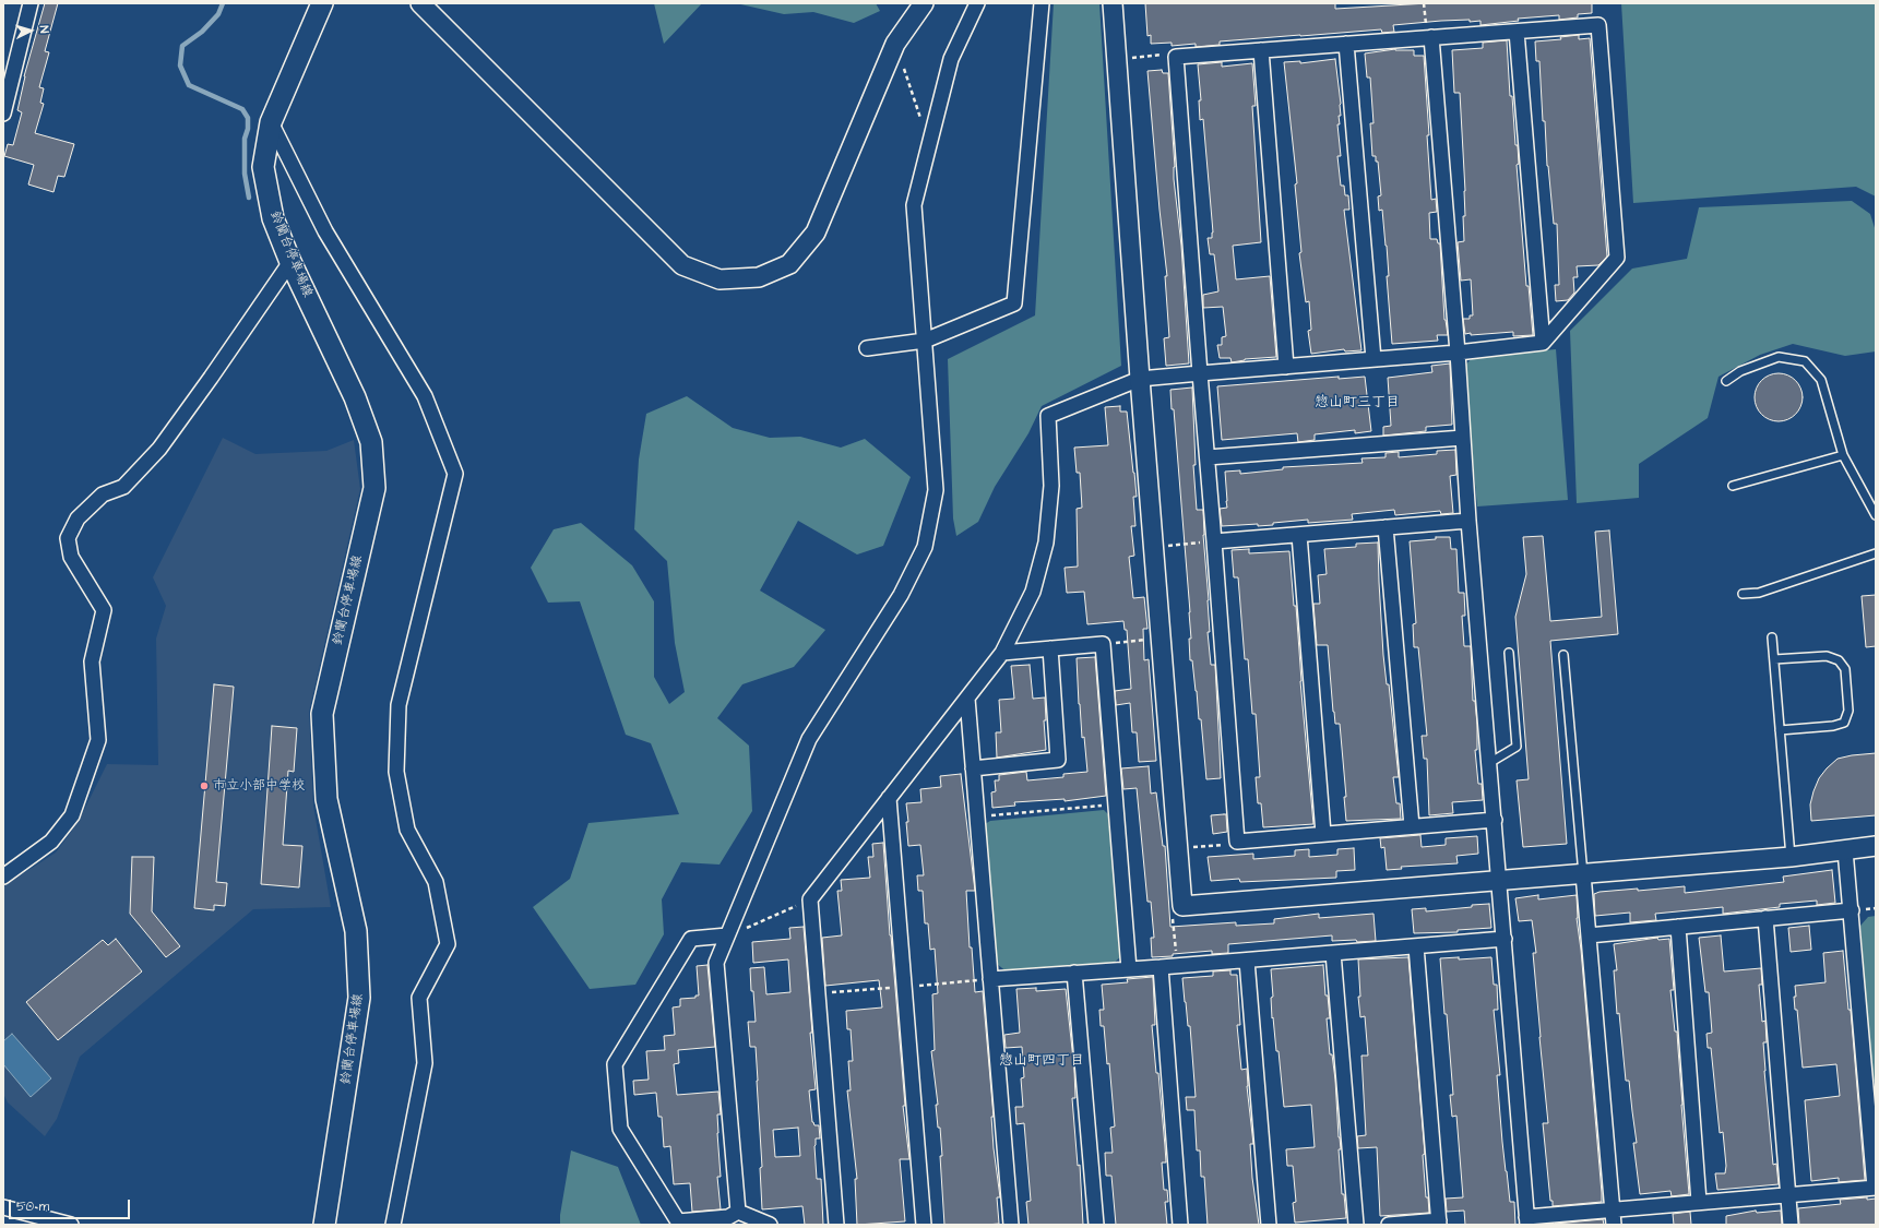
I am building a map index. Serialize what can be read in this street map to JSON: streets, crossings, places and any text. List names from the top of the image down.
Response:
{
  "streets": {
    "main road": ["鈴蘭台停車場線"]
  },
  "districts": ["惣山町三丁目", "惣山町四丁目"],
  "places": ["市立小部中学校"],
  "scale_bar": "50 m",
  "north": "right"
}
